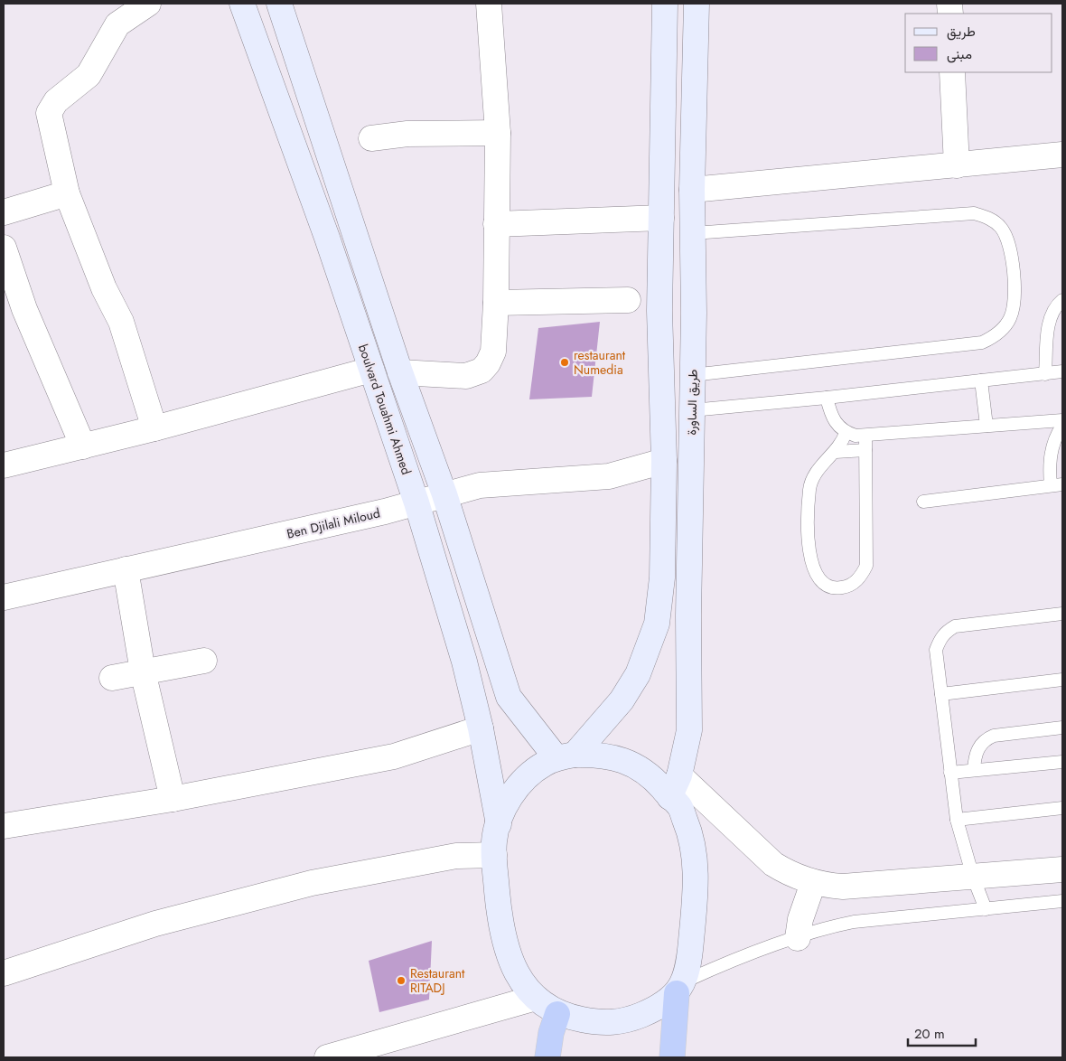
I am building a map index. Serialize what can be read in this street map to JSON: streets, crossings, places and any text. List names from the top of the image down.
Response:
{
  "streets": {
    "main road": ["طريق الساورة", "boulvard Touahmi Ahmed"],
    "street": ["Ben Djilali Miloud"]
  },
  "crossings": [
    ["boulvard Touahmi Ahmed", "Ben Djilali Miloud"]
  ],
  "places": ["restaurant Numedia", "Restaurant RITADJ"],
  "legend": ["طريق", "مبنى"],
  "scale_bar": "20 m"
}
